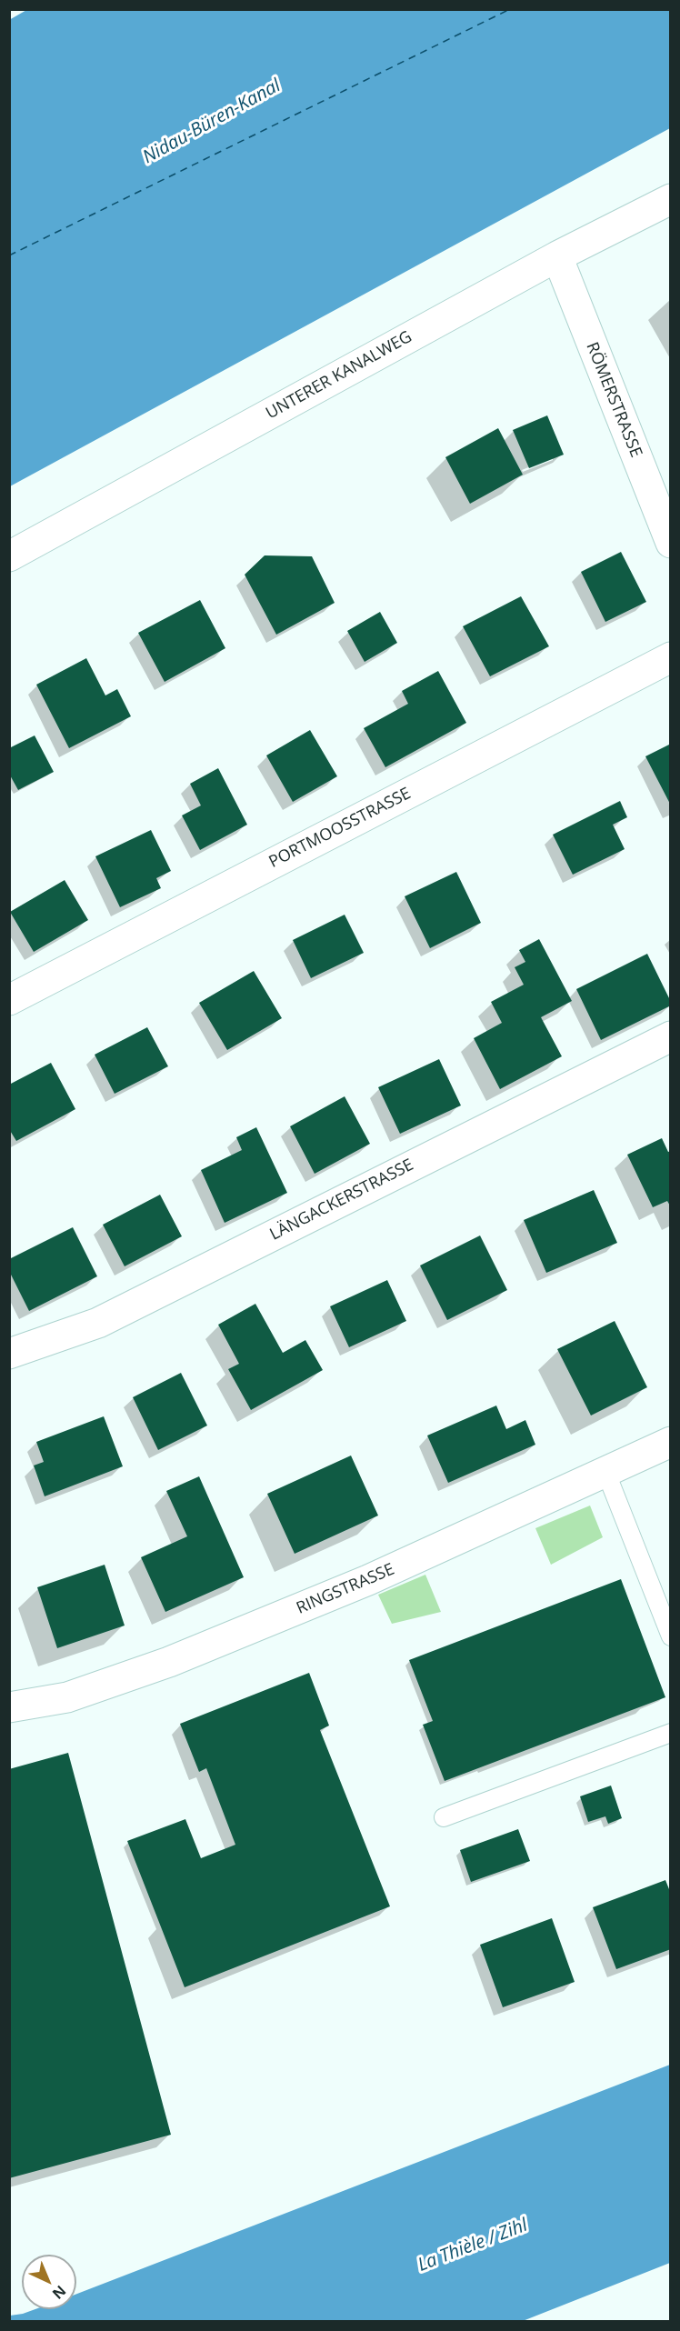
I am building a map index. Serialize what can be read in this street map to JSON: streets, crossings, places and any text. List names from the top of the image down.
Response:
{
  "streets": {
    "street": [
      "UNTERER KANALWEG",
      "RÖMERSTRASSE",
      "PORTMOOSSTRASSE",
      "LÄNGACKERSTRASSE",
      "RINGSTRASSE"
    ]
  },
  "crossings": [
    ["UNTERER KANALWEG", "RÖMERSTRASSE"]
  ],
  "water": ["Nidau-Büren-Kanal", "La Thièle / Zihl"],
  "north": "bottom right"
}
